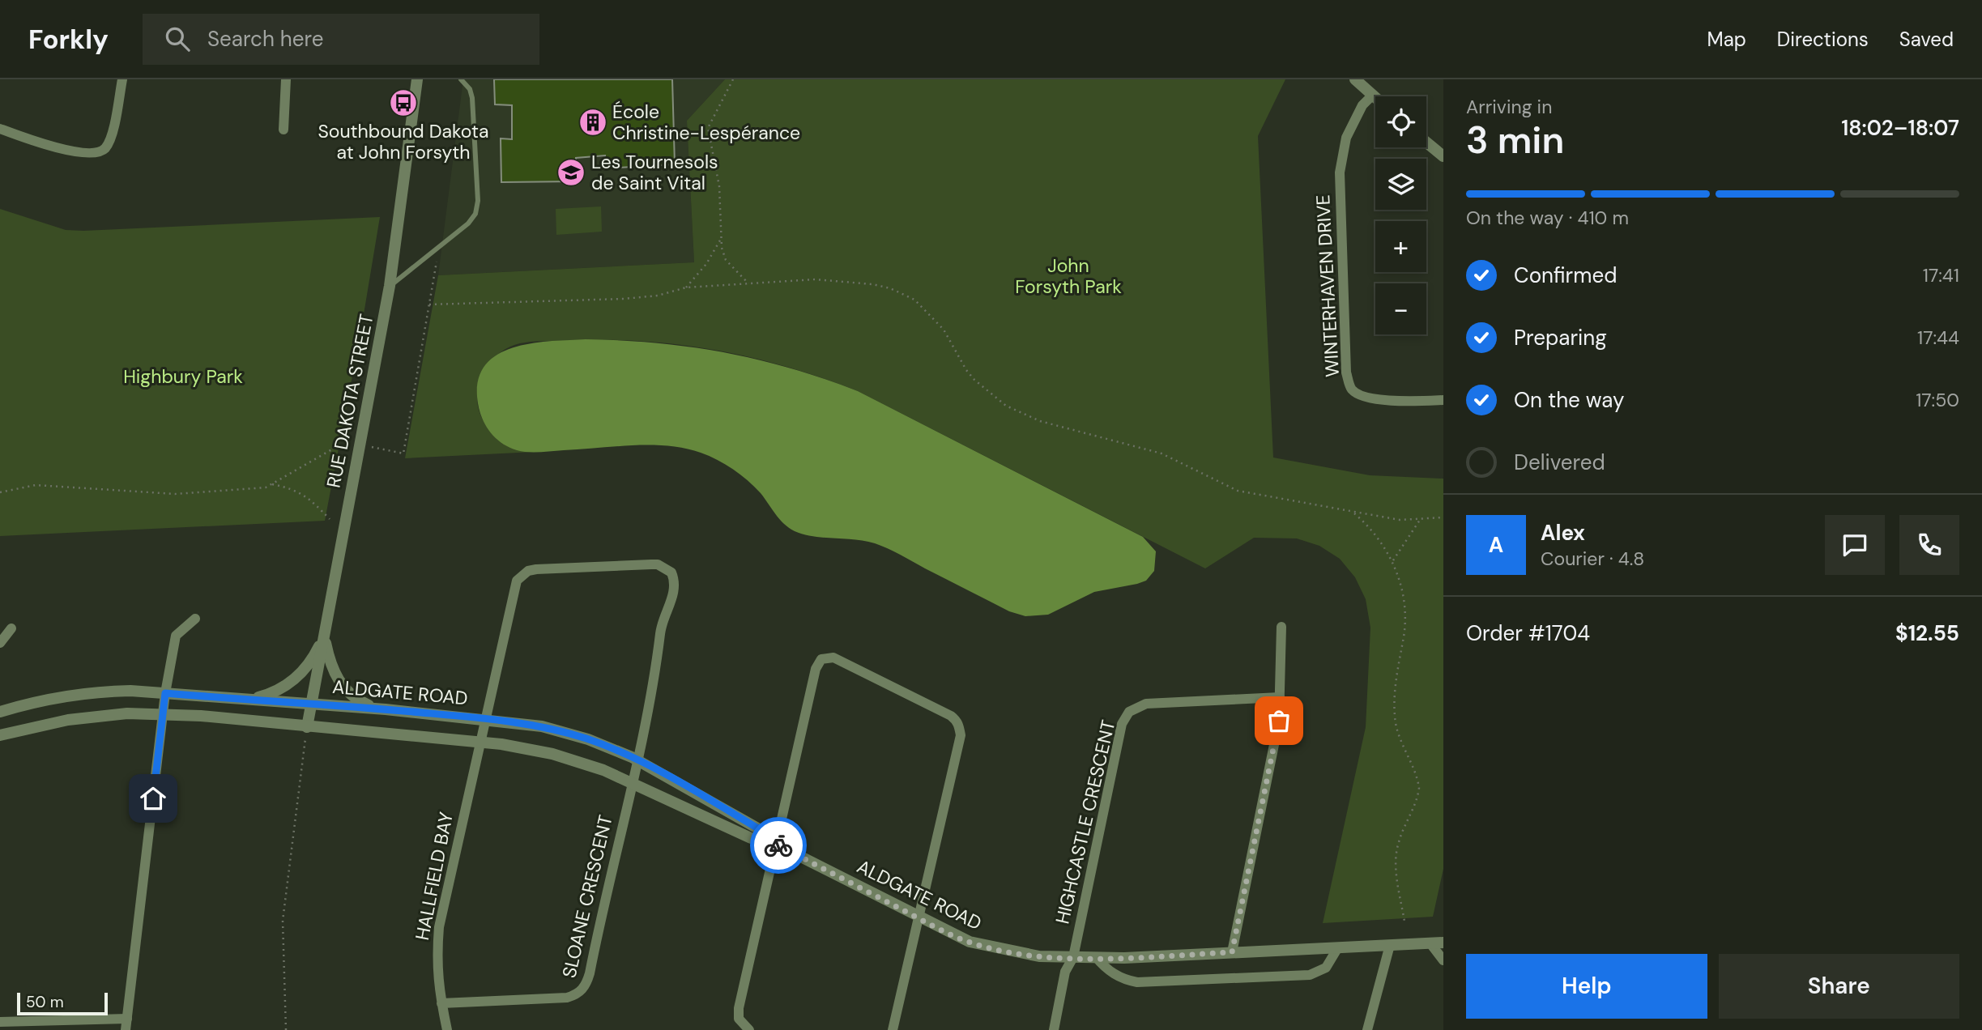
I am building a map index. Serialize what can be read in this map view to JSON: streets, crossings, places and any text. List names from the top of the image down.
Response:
{
  "streets": {
    "street": [
      "WINTERHAVEN DRIVE",
      "RUE DAKOTA STREET",
      "ALDGATE ROAD",
      "HIGHCASTLE CRESCENT",
      "HALLFIELD BAY",
      "SLOANE CRESCENT"
    ]
  },
  "crossings": [
    ["RUE DAKOTA STREET", "ALDGATE ROAD"],
    ["ALDGATE ROAD", "HIGHCASTLE CRESCENT"],
    ["ALDGATE ROAD", "HALLFIELD BAY"],
    ["ALDGATE ROAD", "SLOANE CRESCENT"],
    ["HALLFIELD BAY", "SLOANE CRESCENT"]
  ],
  "parks": ["John Forsyth Park", "Highbury Park"],
  "places": {
    "bus stop": ["Southbound Dakota at John Forsyth"],
    "building": ["École Christine-Lespérance"],
    "school or university": ["Les Tournesols de Saint Vital"]
  },
  "scale_bar": "50 m",
  "page": {
    "header": "Forkly",
    "search": "Search here",
    "nav": ["Map", "Directions", "Saved"],
    "heading": ["3 min", "Arriving in", "18:02–18:07"],
    "panel": [
      "Alex",
      "Courier · 4.8",
      "Order #1704",
      "$12.55"
    ],
    "map_buttons": ["+", "−"],
    "bar": "On the way · 410 m",
    "list": [
      ["Confirmed", "17:41"],
      ["Preparing", "17:44"],
      ["On the way", "17:50"],
      "Delivered"
    ],
    "round": "A",
    "buttons": ["Help", "Share"],
    "scale": "50 m"
  }
}
